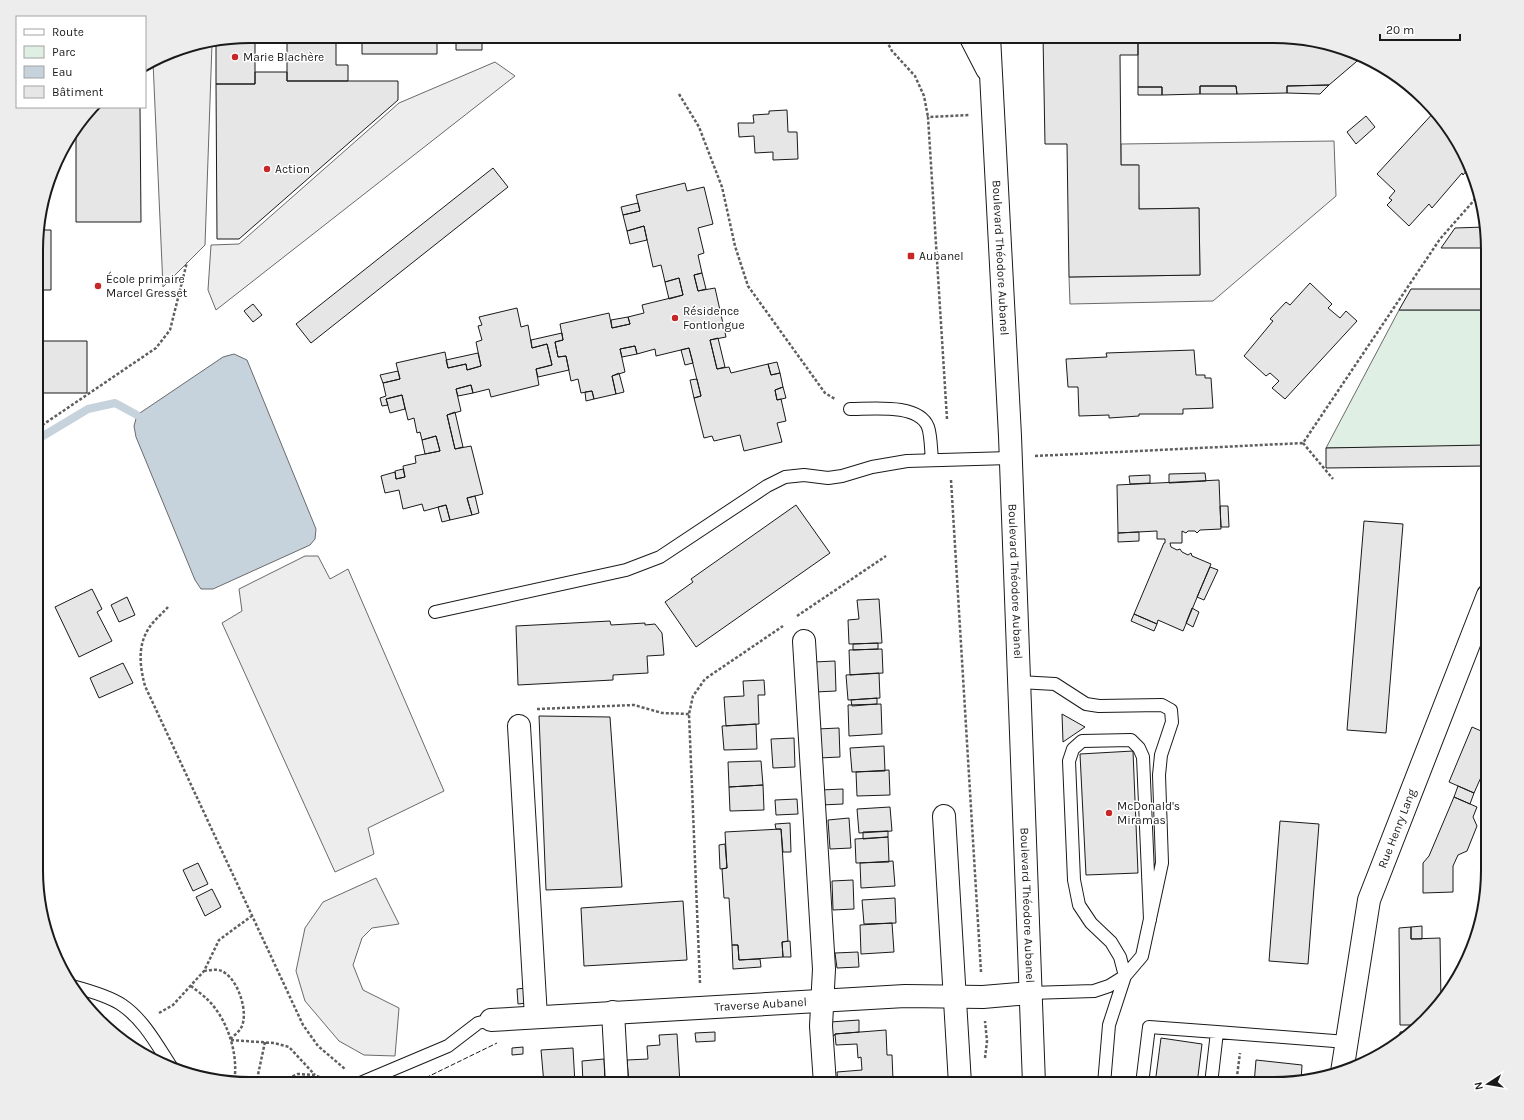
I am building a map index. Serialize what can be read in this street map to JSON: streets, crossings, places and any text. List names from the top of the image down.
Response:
{
  "streets": {
    "street": ["Boulevard Théodore Aubanel", "Rue Henry Lang", "Traverse Aubanel"]
  },
  "crossings": [
    ["Boulevard Théodore Aubanel", "Traverse Aubanel"]
  ],
  "places": {
    "other": [
      "Marie Blachère",
      "Action",
      "École primaire Marcel Gresset",
      "Résidence Fontlongue",
      "McDonald's Miramas"
    ],
    "transit": ["Aubanel"]
  },
  "legend": [
    "Route",
    "Parc",
    "Eau",
    "Bâtiment"
  ],
  "scale_bar": "20 m",
  "north": "left"
}
